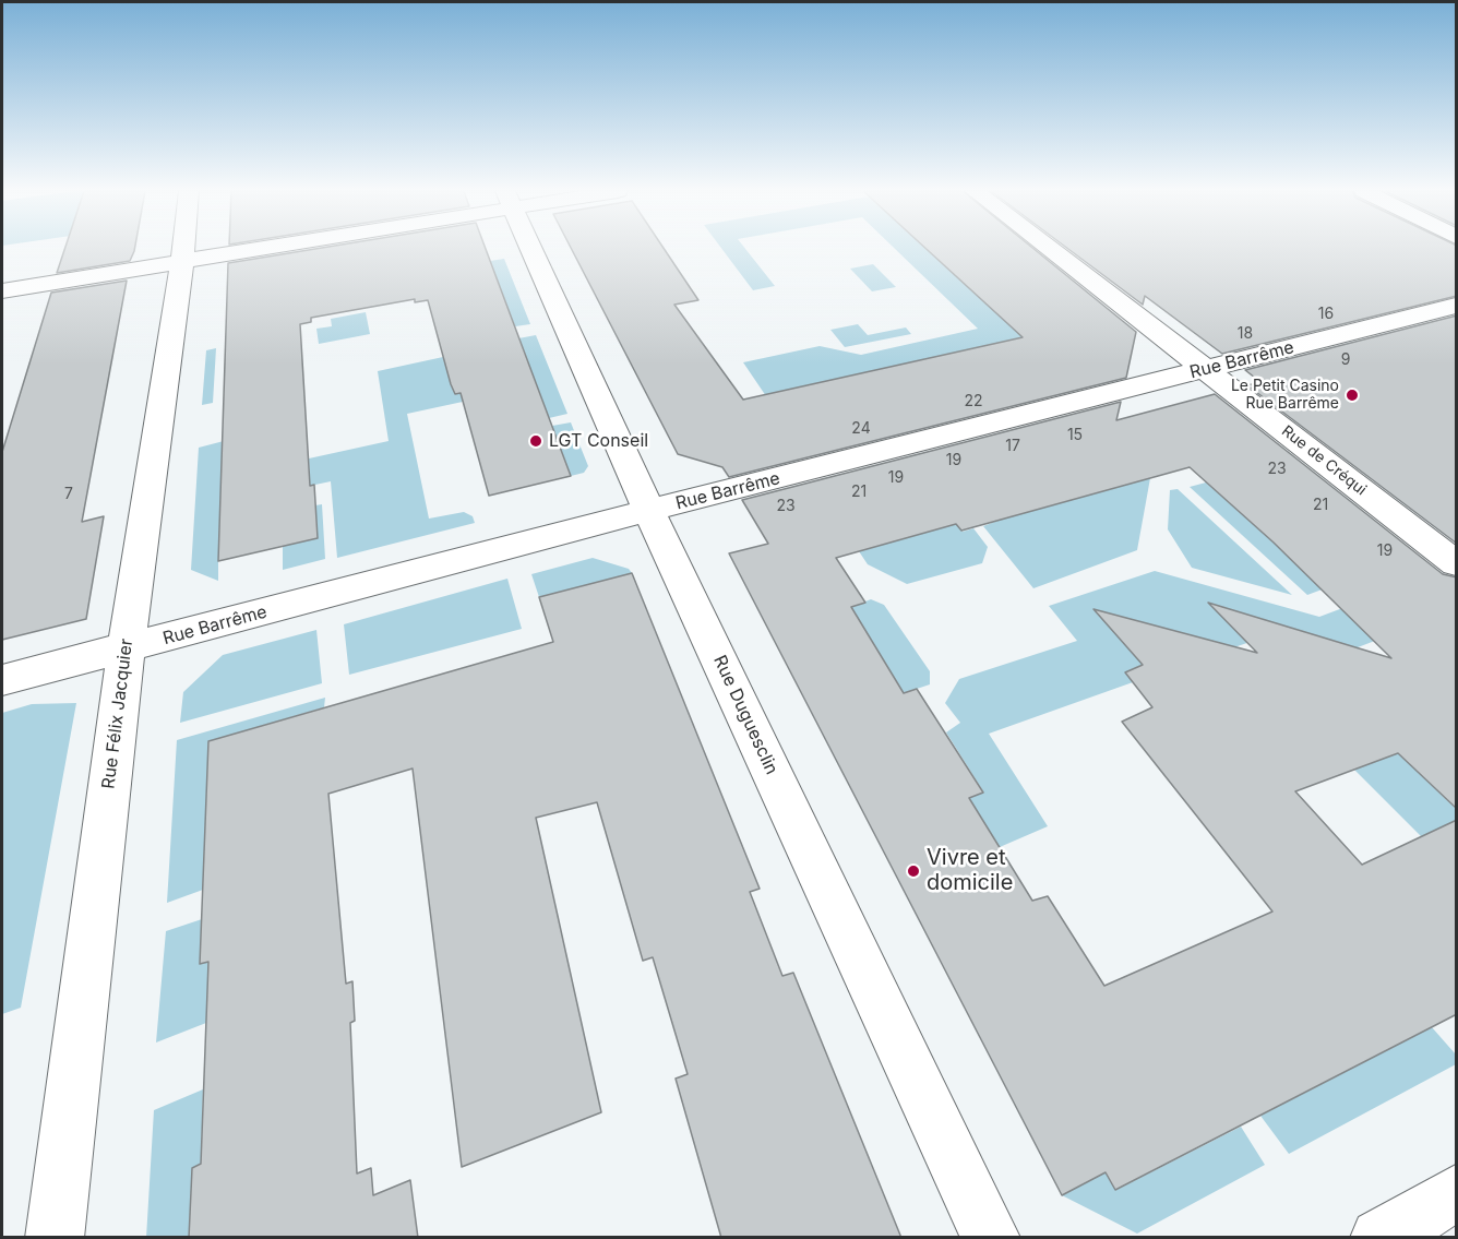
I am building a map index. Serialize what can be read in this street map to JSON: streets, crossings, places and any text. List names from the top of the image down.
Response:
{
  "streets": {
    "street": [
      "Rue Barrême",
      "Rue de Créqui",
      "Rue Félix Jacquier",
      "Rue Duguesclin"
    ]
  },
  "crossings": [
    ["Rue Barrême", "Rue de Créqui"],
    ["Rue Barrême", "Rue Félix Jacquier"],
    ["Rue Barrême", "Rue Duguesclin"]
  ],
  "places": ["Le Petit Casino Rue Barrême", "LGT Conseil", "Vivre et domicile"],
  "house_numbers": [
    "16",
    "18",
    "9",
    "22",
    "24",
    "15",
    "17",
    "19",
    "23",
    "19",
    "21",
    "7",
    "21",
    "23",
    "19"
  ]
}
